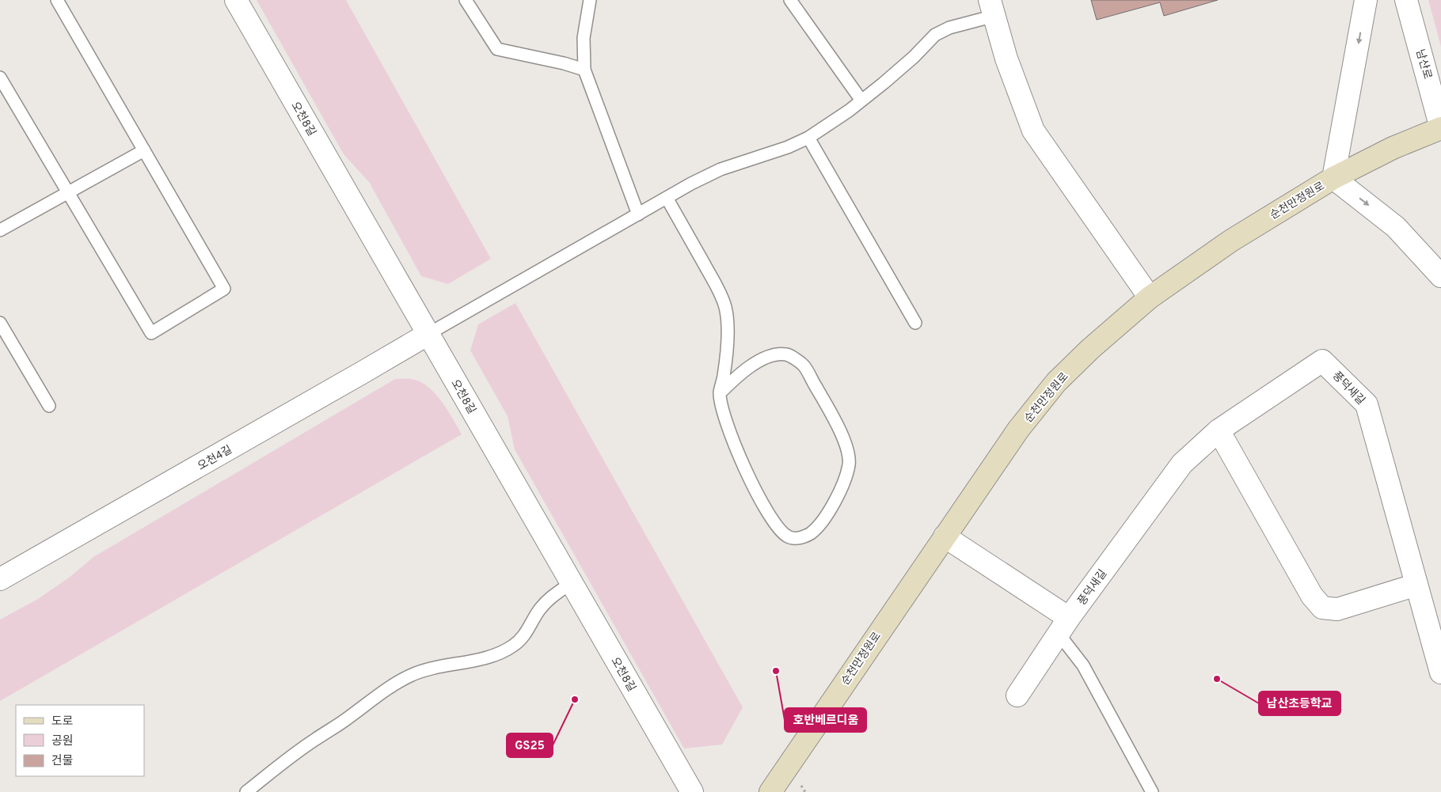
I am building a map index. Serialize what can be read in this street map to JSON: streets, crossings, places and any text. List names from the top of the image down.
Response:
{
  "streets": {
    "main road": ["순천만정원로"],
    "street": [
      "남산로",
      "오천8길",
      "풍덕새길",
      "오천4길"
    ]
  },
  "crossings": [
    ["남산로", "순천만정원로"],
    ["오천8길", "오천4길"]
  ],
  "places": ["호반베르디움", "남산초등학교", "GS25"],
  "legend": ["도로", "공원", "건물"]
}
